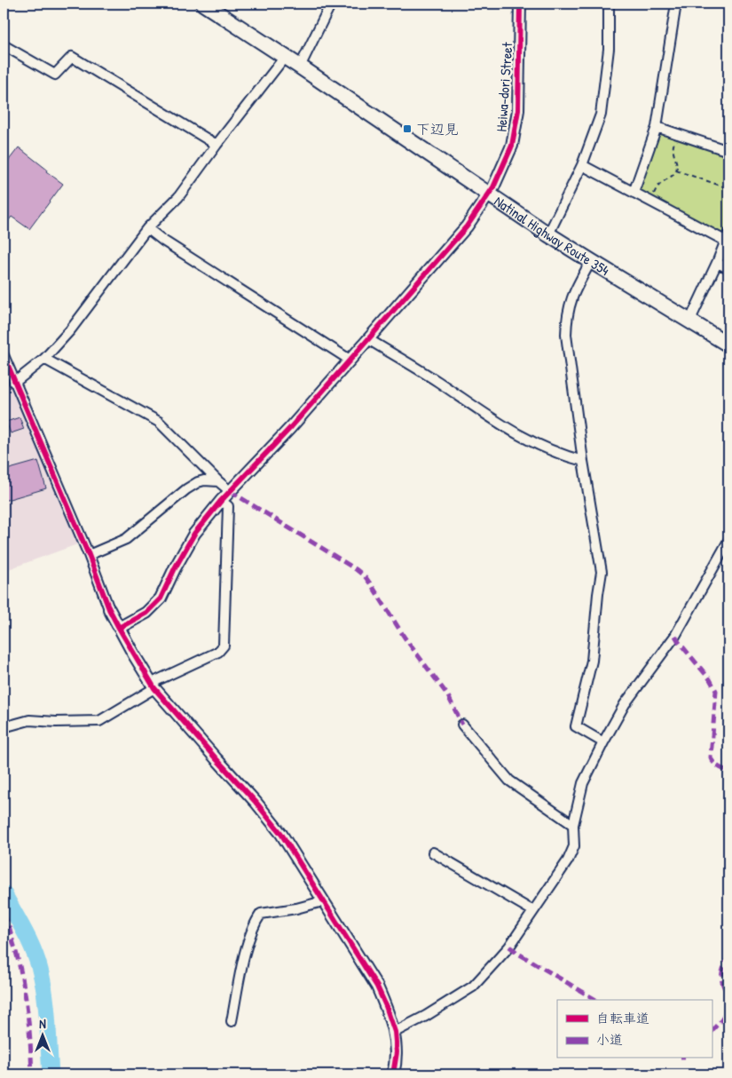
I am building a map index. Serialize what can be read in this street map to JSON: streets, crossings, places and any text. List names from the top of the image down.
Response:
{
  "streets": {
    "highway": ["Natinal Highway Route 354"],
    "street": ["Heiwa-dori Street"]
  },
  "crossings": [
    ["Heiwa-dori Street", "Natinal Highway Route 354"]
  ],
  "places": {
    "transit": ["下辺見"]
  },
  "legend": ["自転車道", "小道"],
  "north": "top"
}
